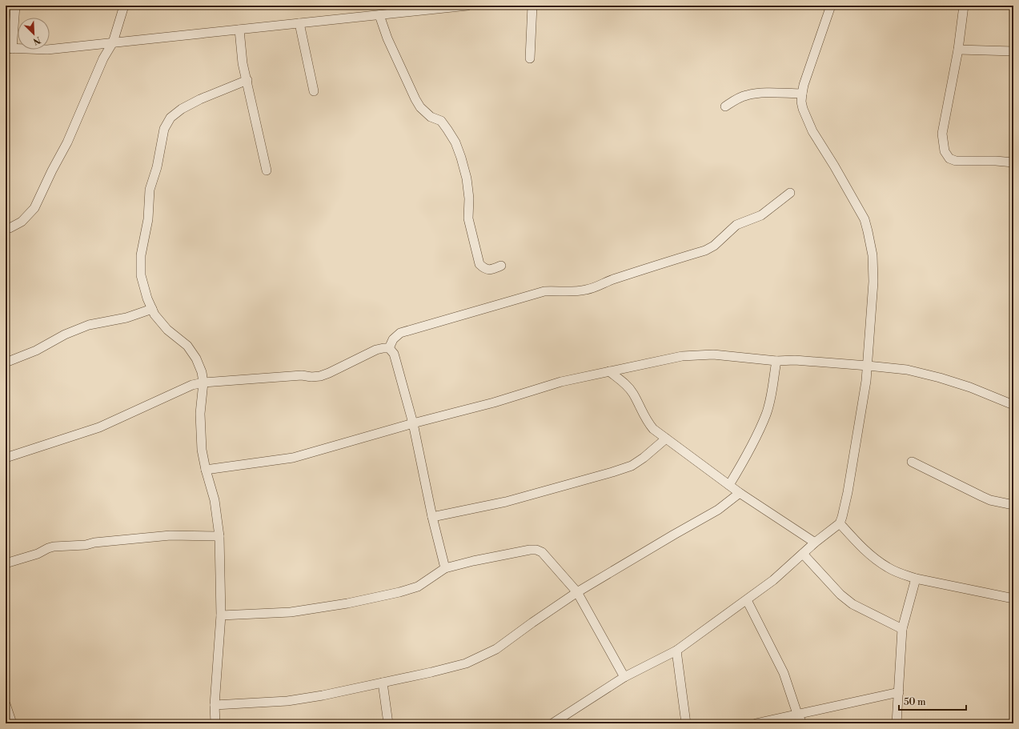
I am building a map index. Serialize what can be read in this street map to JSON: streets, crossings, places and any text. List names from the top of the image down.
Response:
{
  "scale_bar": "50 m",
  "north": "bottom right"
}
